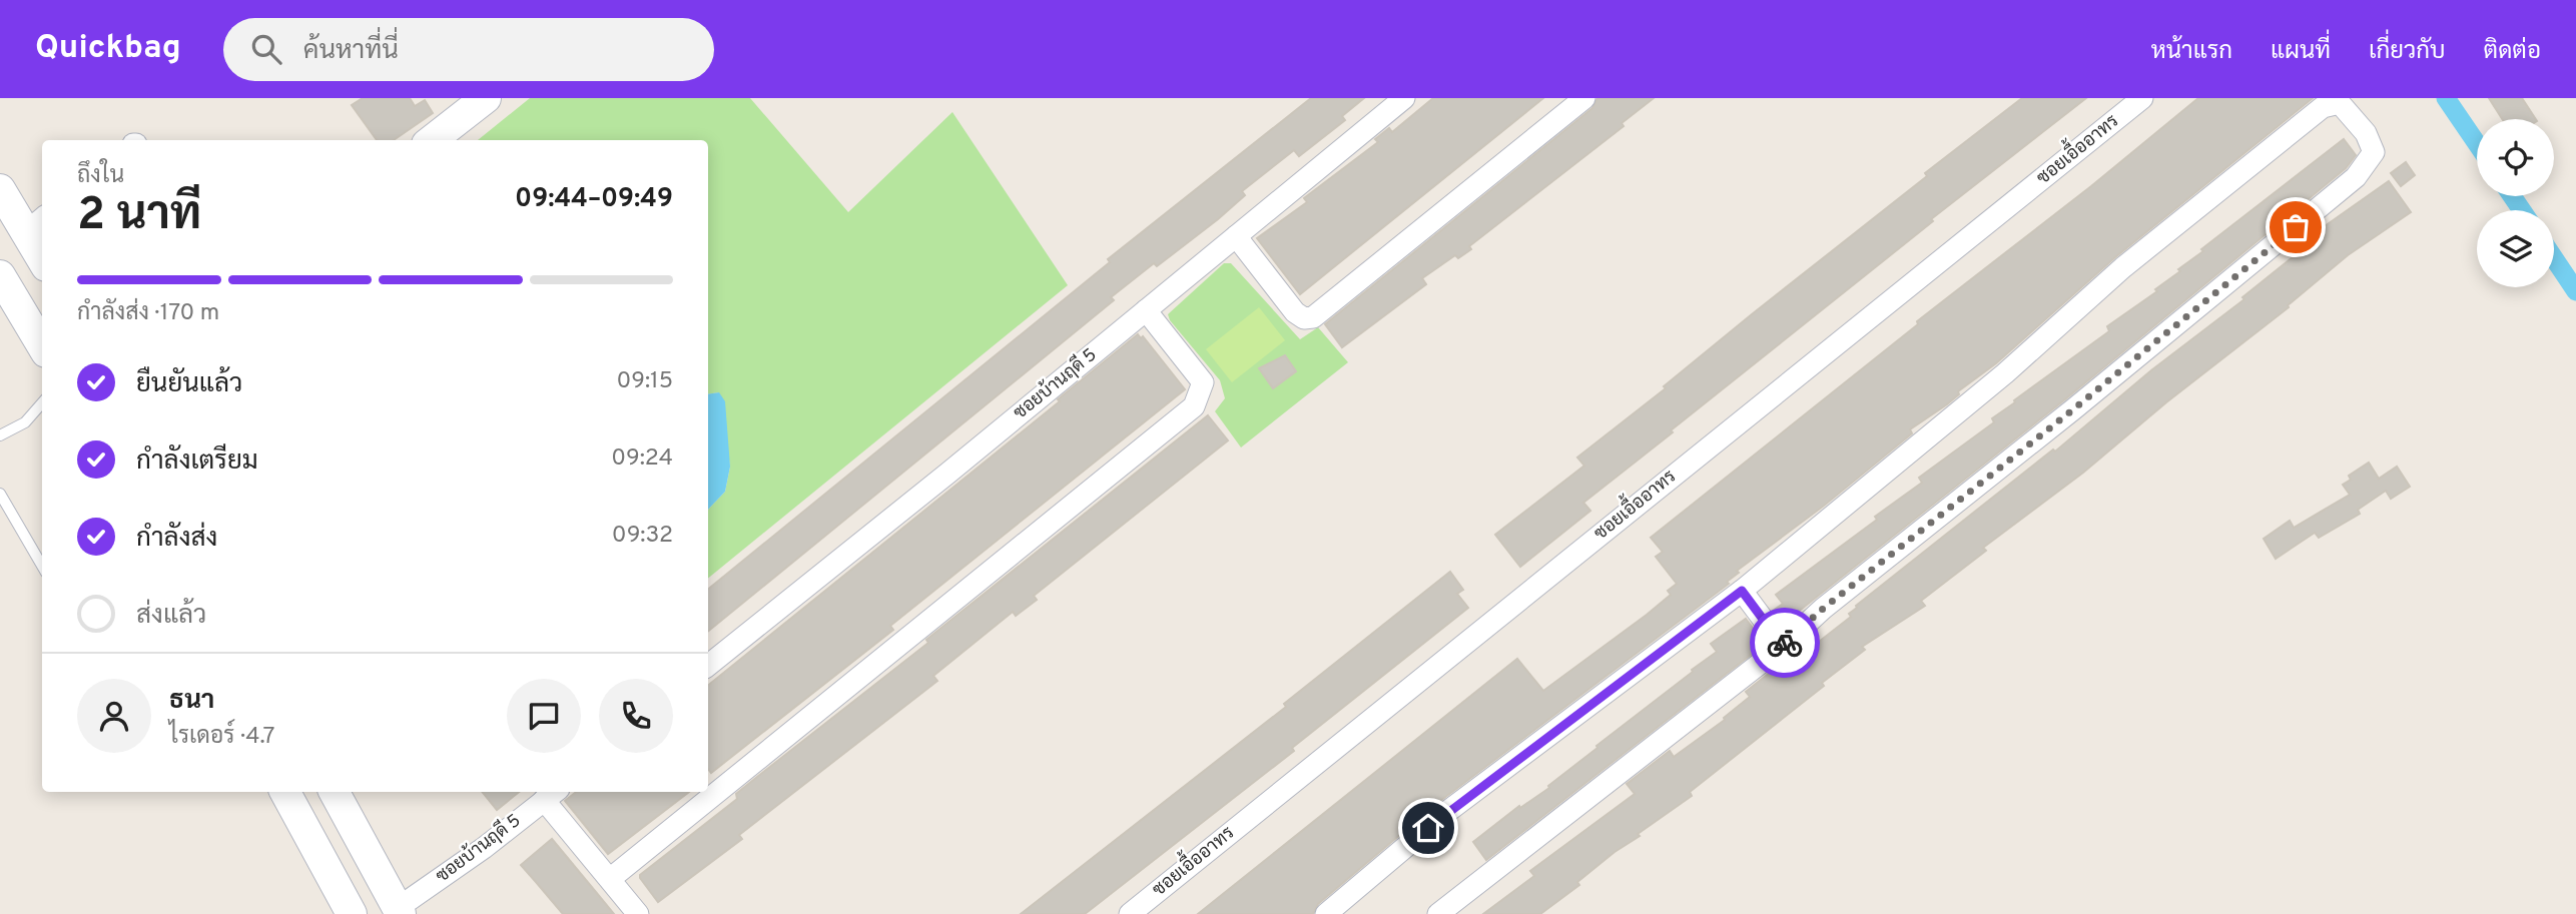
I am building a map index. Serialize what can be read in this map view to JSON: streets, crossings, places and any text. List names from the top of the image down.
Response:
{
  "streets": {
    "street": ["ซอยเอื้ออาทร", "ซอยบ้านฤดี 5"]
  },
  "page": {
    "header": "Quickbag",
    "search": "ค้นหาที่นี่",
    "nav": [
      "หน้าแรก",
      "แผนที่",
      "เกี่ยวกับ",
      "ติดต่อ"
    ],
    "heading": ["2 นาที", "ถึงใน", "09:44–09:49"],
    "panel": ["ธนา", "ไรเดอร์ · 4.7"],
    "bar": "กำลังส่ง · 170 m",
    "list": [
      ["ยืนยันแล้ว", "09:15"],
      ["กำลังเตรียม", "09:24"],
      ["กำลังส่ง", "09:32"],
      "ส่งแล้ว"
    ]
  }
}
